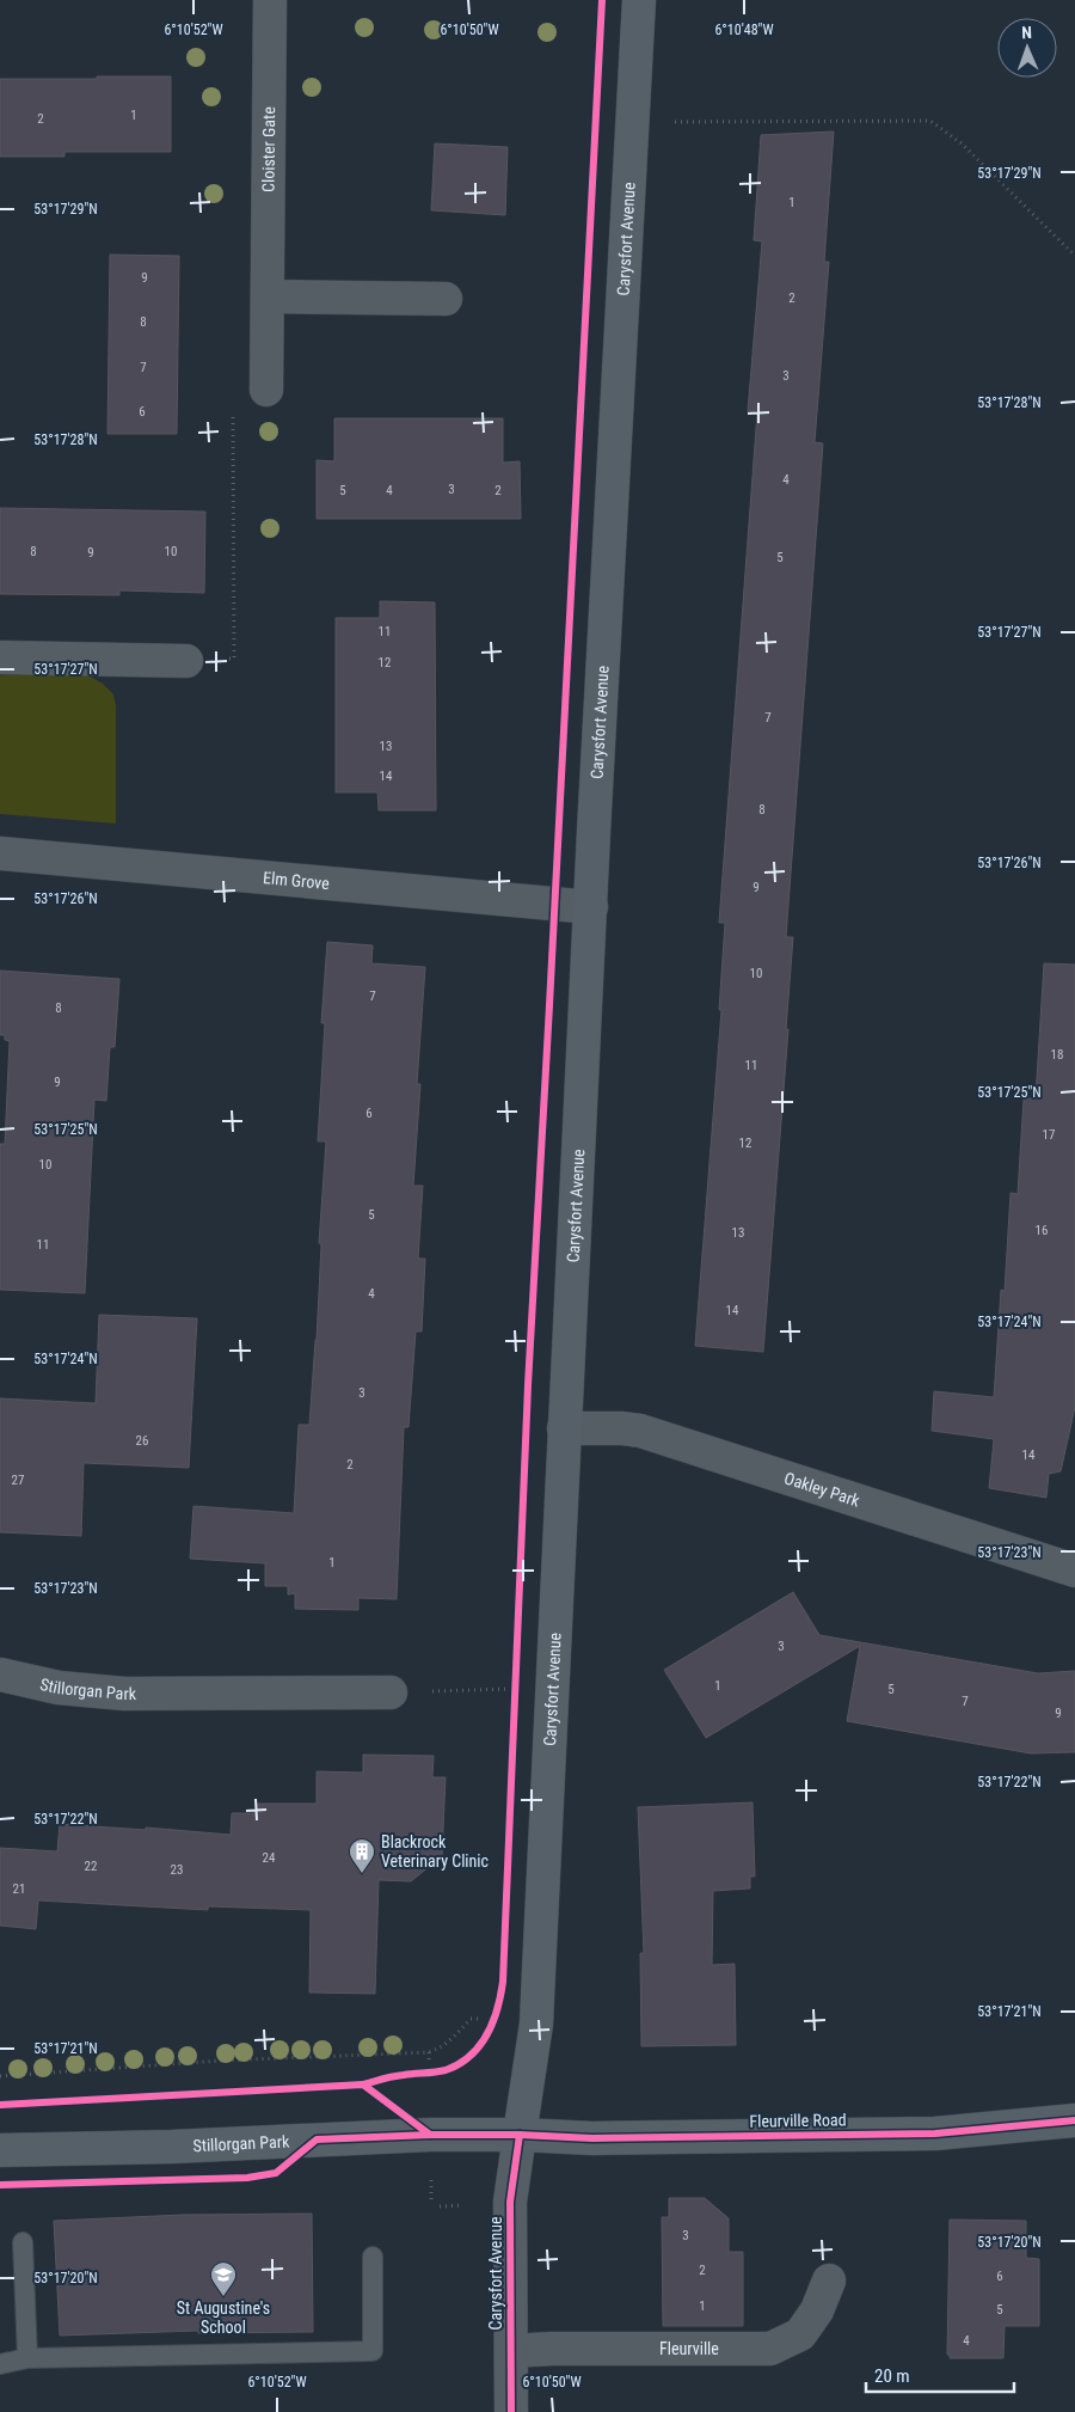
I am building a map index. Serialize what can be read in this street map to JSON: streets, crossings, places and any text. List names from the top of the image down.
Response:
{
  "streets": {
    "main road": ["Carysfort Avenue", "Stillorgan Park", "Fleurville Road"],
    "street": [
      "Cloister Gate",
      "Elm Grove",
      "Oakley Park",
      "Fleurville"
    ]
  },
  "crossings": [
    ["Carysfort Avenue", "Elm Grove"],
    ["Carysfort Avenue", "Oakley Park"],
    ["Carysfort Avenue", "Stillorgan Park"],
    ["Carysfort Avenue", "Fleurville Road"],
    ["Carysfort Avenue", "Fleurville"],
    ["Stillorgan Park", "Fleurville Road"]
  ],
  "places": {
    "building": ["Blackrock Veterinary Clinic"],
    "school or university": ["St Augustine's School"]
  },
  "house_numbers": [
    "1",
    "2",
    "1",
    "9",
    "2",
    "8",
    "7",
    "3",
    "6",
    "4",
    "3",
    "5",
    "4",
    "2",
    "8",
    "10",
    "9",
    "5",
    "11",
    "12",
    "7",
    "13",
    "14",
    "8",
    "9",
    "10",
    "7",
    "8",
    "18",
    "11",
    "9",
    "6",
    "17",
    "12",
    "10",
    "5",
    "16",
    "13",
    "11",
    "4",
    "14",
    "3",
    "26",
    "14",
    "2",
    "27",
    "1",
    "3",
    "1",
    "5",
    "7",
    "9",
    "24",
    "22",
    "23",
    "21",
    "3",
    "2",
    "6",
    "1",
    "5",
    "4"
  ],
  "scale_bar": "20 m",
  "north": "top",
  "coordinates": [
    "6°10'52\"W",
    "6°10'50\"W",
    "6°10'48\"W",
    "53°17'29\"N",
    "53°17'28\"N",
    "53°17'27\"N",
    "53°17'26\"N",
    "53°17'25\"N",
    "53°17'24\"N",
    "53°17'23\"N",
    "53°17'22\"N",
    "53°17'21\"N",
    "53°17'20\"N"
  ]
}
